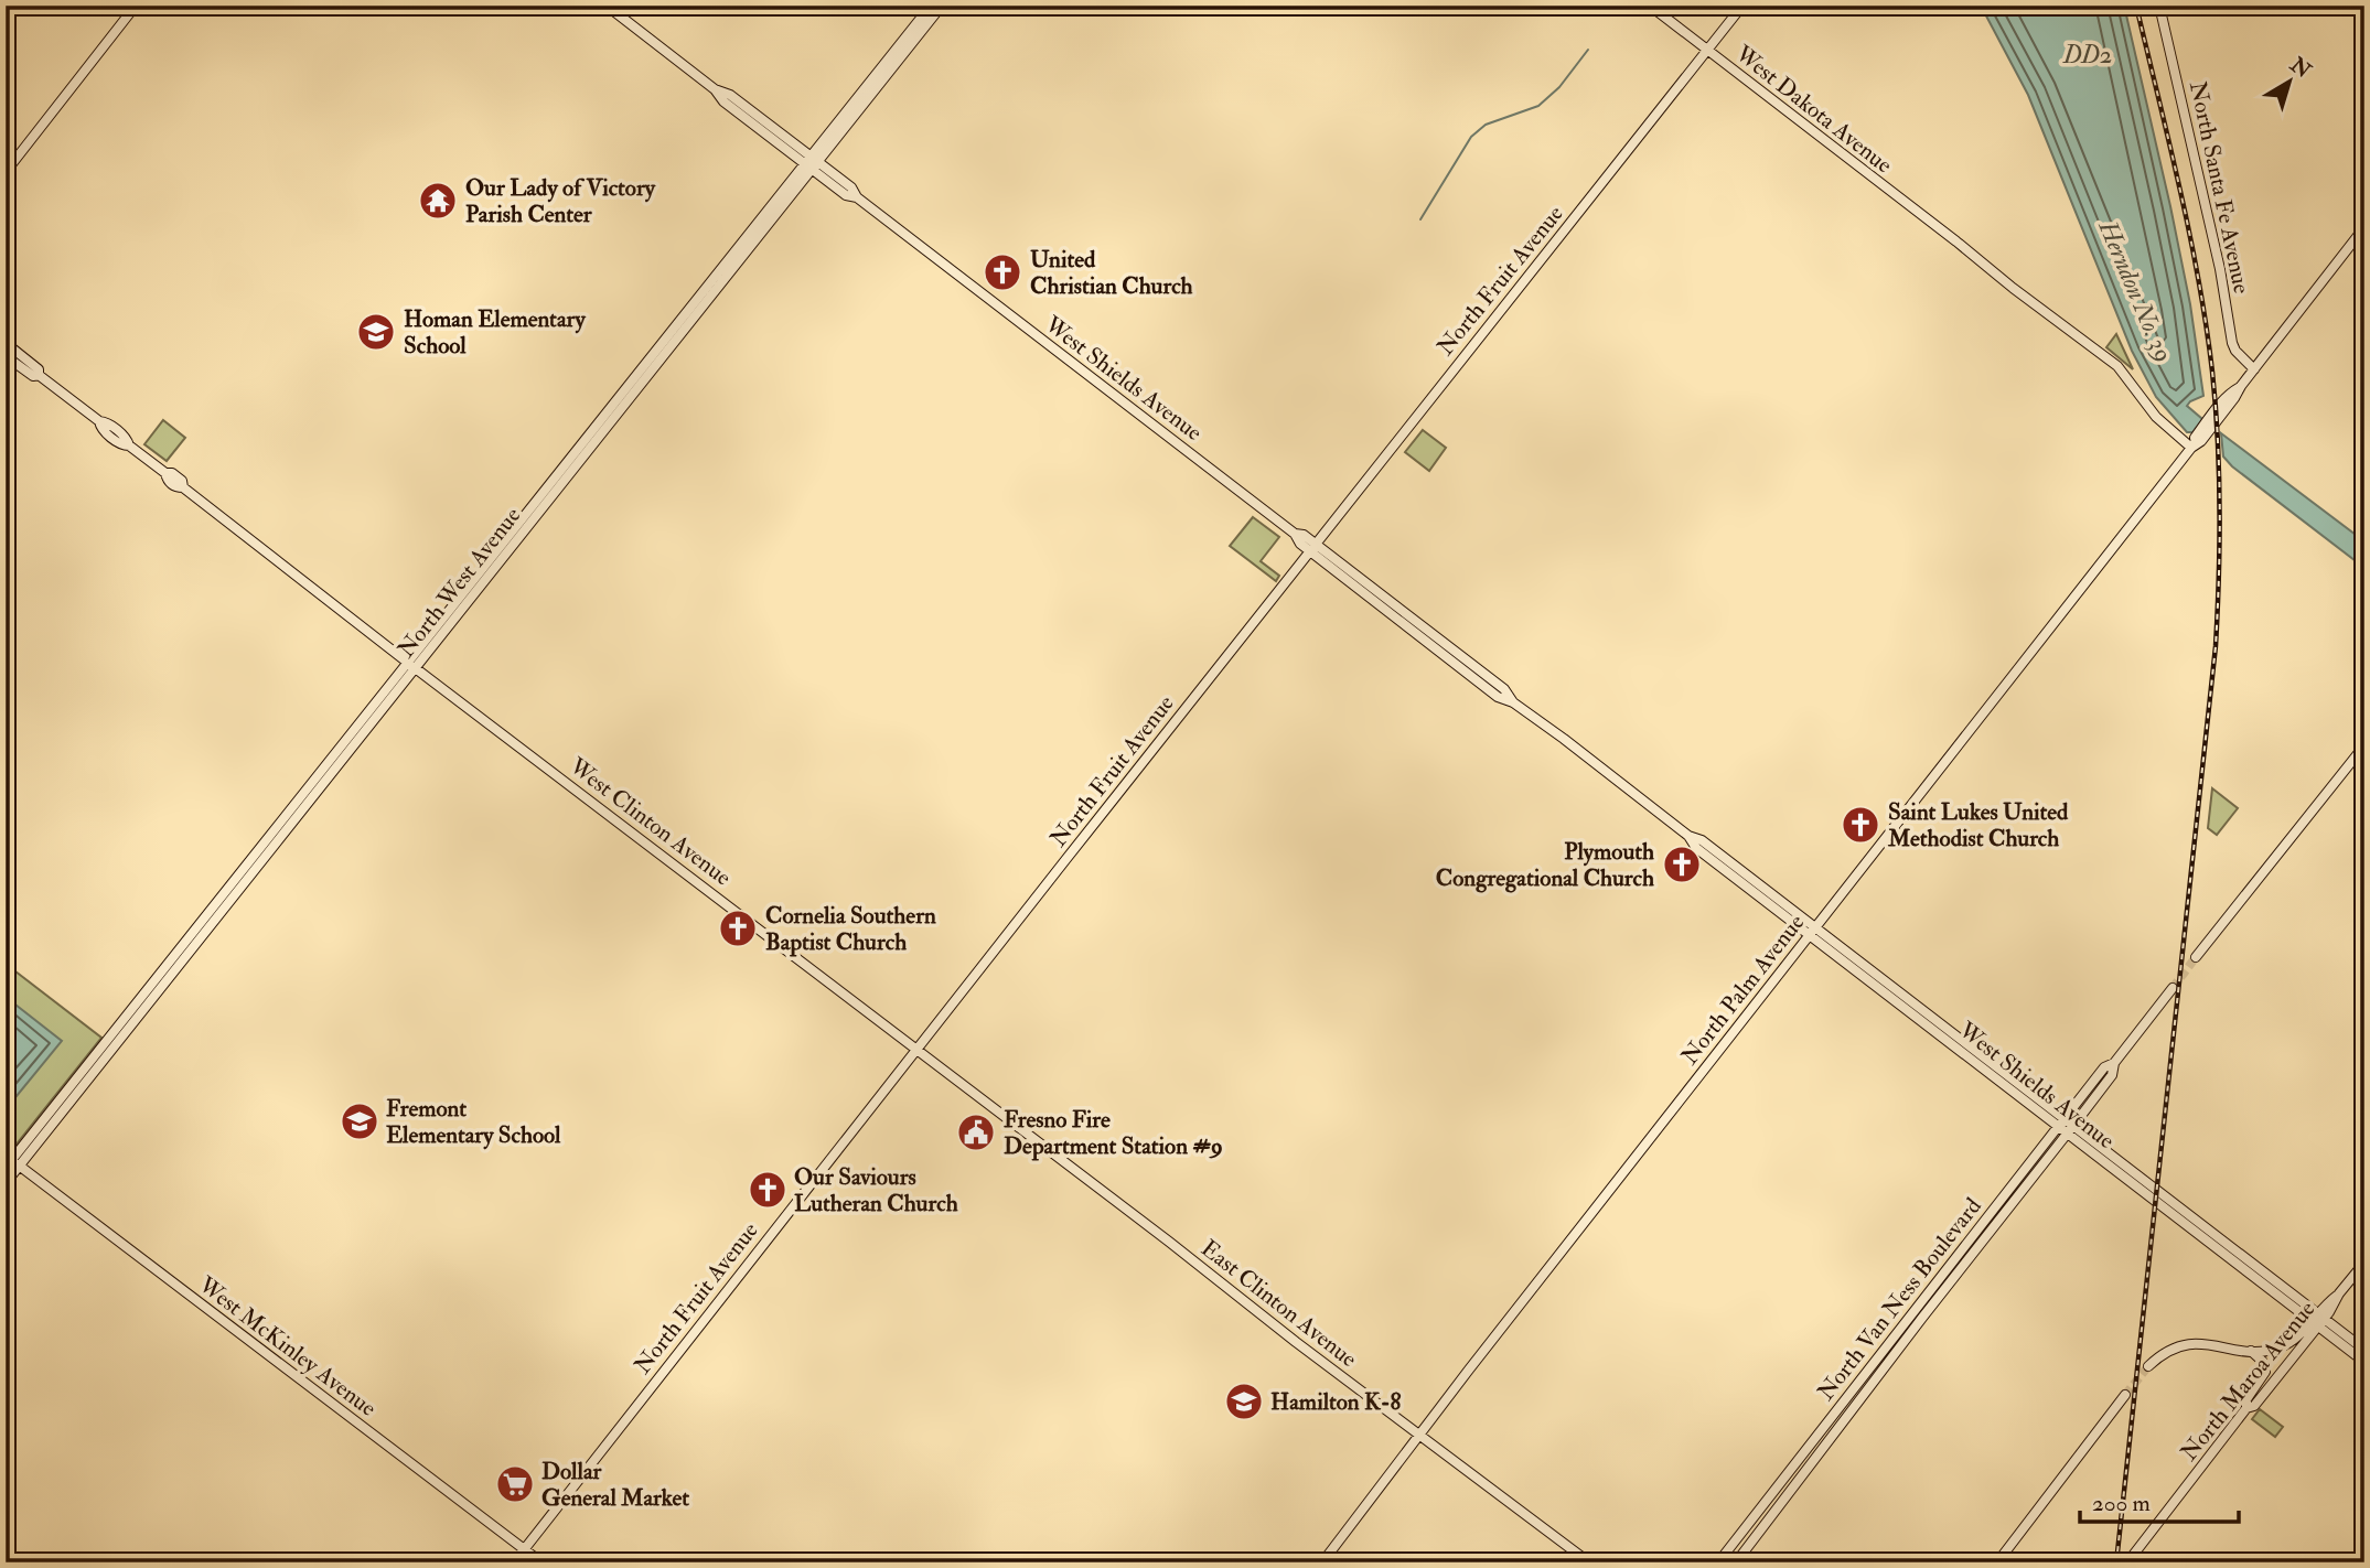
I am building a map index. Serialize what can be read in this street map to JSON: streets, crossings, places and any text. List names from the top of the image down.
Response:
{
  "streets": {
    "main road": [
      "West Dakota Avenue",
      "North Santa Fe Avenue",
      "North Fruit Avenue",
      "West Shields Avenue",
      "North West Avenue",
      "West Clinton Avenue",
      "North Palm Avenue",
      "North Van Ness Boulevard",
      "East Clinton Avenue",
      "West McKinley Avenue",
      "North Maroa Avenue"
    ]
  },
  "crossings": [
    ["West Dakota Avenue", "North Fruit Avenue"],
    ["West Dakota Avenue", "North Palm Avenue"],
    ["North Santa Fe Avenue", "North Palm Avenue"],
    ["North Fruit Avenue", "West Shields Avenue"],
    ["North Fruit Avenue", "West Clinton Avenue"],
    ["North Fruit Avenue", "West McKinley Avenue"],
    ["West Shields Avenue", "North West Avenue"],
    ["West Shields Avenue", "North Palm Avenue"],
    ["West Shields Avenue", "North Van Ness Boulevard"],
    ["West Shields Avenue", "North Maroa Avenue"],
    ["North West Avenue", "West Clinton Avenue"],
    ["North West Avenue", "West McKinley Avenue"],
    ["West Clinton Avenue", "East Clinton Avenue"],
    ["North Palm Avenue", "East Clinton Avenue"]
  ],
  "water": ["DD2", "Herndon No. 39"],
  "places": {
    "temple": ["Our Lady of Victory Parish Center"],
    "church": [
      "United Christian Church",
      "Saint Lukes United Methodist Church",
      "Plymouth Congregational Church",
      "Cornelia Southern Baptist Church",
      "Our Saviours Lutheran Church"
    ],
    "school or university": ["Homan Elementary School", "Fremont Elementary School", "Hamilton K-8"],
    "public building": ["Fresno Fire Department Station #9"],
    "supermarket": ["Dollar General Market"]
  },
  "scale_bar": "200 m",
  "north": "top right"
}
